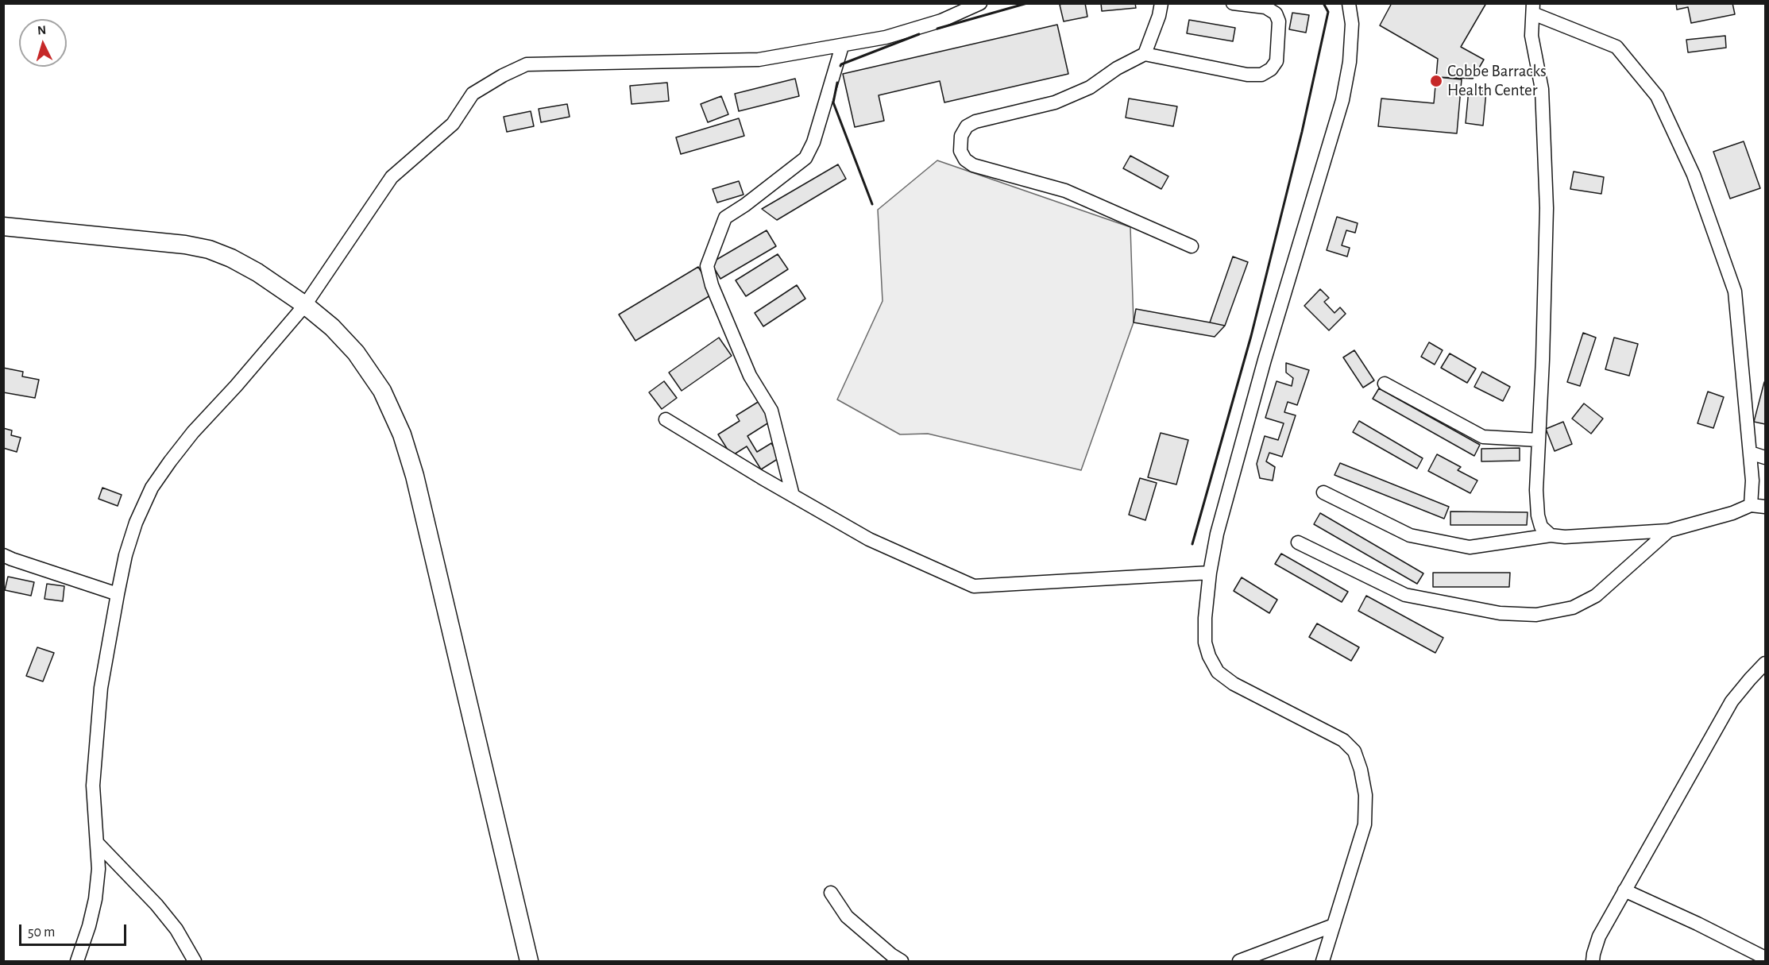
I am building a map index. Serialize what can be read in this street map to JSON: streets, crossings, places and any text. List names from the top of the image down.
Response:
{
  "places": ["Cobbe Barracks Health Center"],
  "scale_bar": "50 m",
  "north": "top"
}
